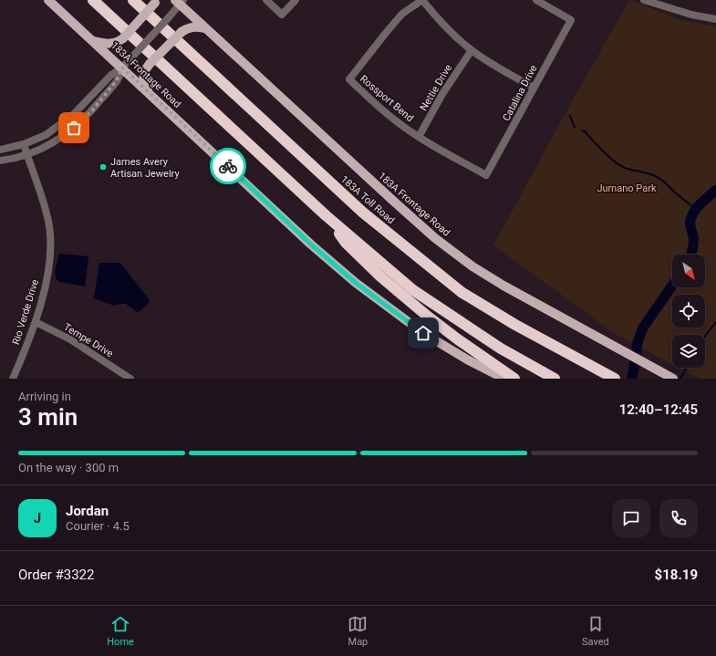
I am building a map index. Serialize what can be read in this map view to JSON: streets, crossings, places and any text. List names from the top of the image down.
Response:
{
  "streets": {
    "highway": ["183A Toll Road"],
    "main road": ["183A Frontage Road"],
    "street": [
      "Nettie Drive",
      "Catalina Drive",
      "Rossport Bend",
      "Rio Verde Drive",
      "Tempe Drive"
    ]
  },
  "crossings": [
    ["Nettie Drive", "Rossport Bend"],
    ["Catalina Drive", "Rossport Bend"],
    ["Rio Verde Drive", "Tempe Drive"]
  ],
  "parks": ["Jumano Park"],
  "places": ["James Avery Artisan Jewelry"],
  "north": "bottom right",
  "page": {
    "heading": ["3 min", "Arriving in", "12:40–12:45"],
    "panel": [
      "Jordan",
      "Courier · 4.5",
      "Order #3322",
      "$18.19"
    ],
    "bar": "On the way · 300 m",
    "round": "J",
    "tabs": ["Home", "Map", "Saved"]
  }
}
